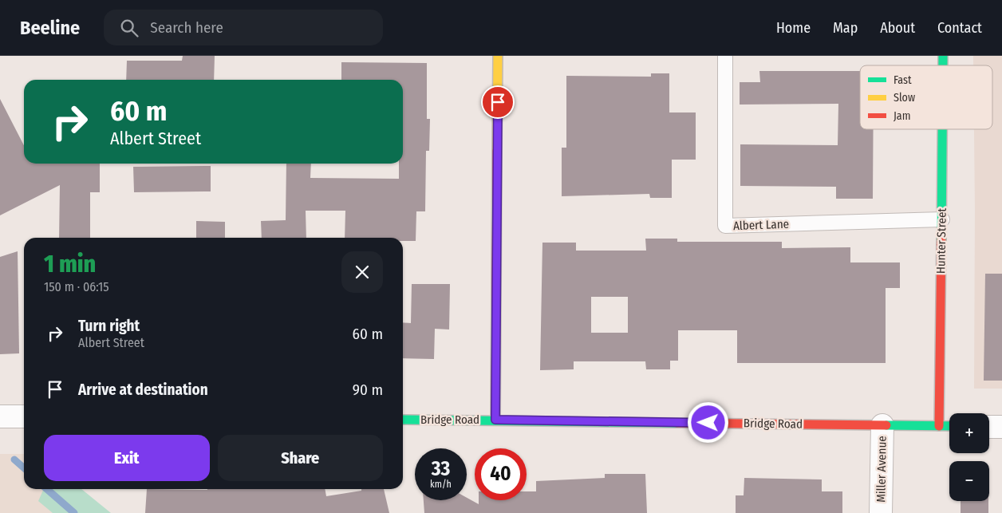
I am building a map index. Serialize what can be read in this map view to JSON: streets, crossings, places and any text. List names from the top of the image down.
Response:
{
  "streets": {
    "street": ["Hunter Street", "Bridge Road", "Miller Avenue"],
    "lane": ["Albert Lane"]
  },
  "crossings": [
    ["Albert Lane", "Hunter Street"],
    ["Hunter Street", "Bridge Road"],
    ["Bridge Road", "Miller Avenue"]
  ],
  "legend": ["Fast", "Slow", "Jam"],
  "page": {
    "header": "Beeline",
    "search": "Search here",
    "nav": [
      "Home",
      "Map",
      "About",
      "Contact"
    ],
    "turn": ["60 m", "Albert Street"],
    "heading": ["1 min", "150 m · 06:15"],
    "list": [
      {
        "name": "Turn right",
        "note": "Albert Street",
        "value": "60 m"
      },
      {
        "name": "Arrive at destination",
        "value": "90 m"
      }
    ],
    "map_buttons": ["+", "−"],
    "buttons": ["Exit", "Share"],
    "speed": "33 km/h",
    "limit": "40"
  }
}
